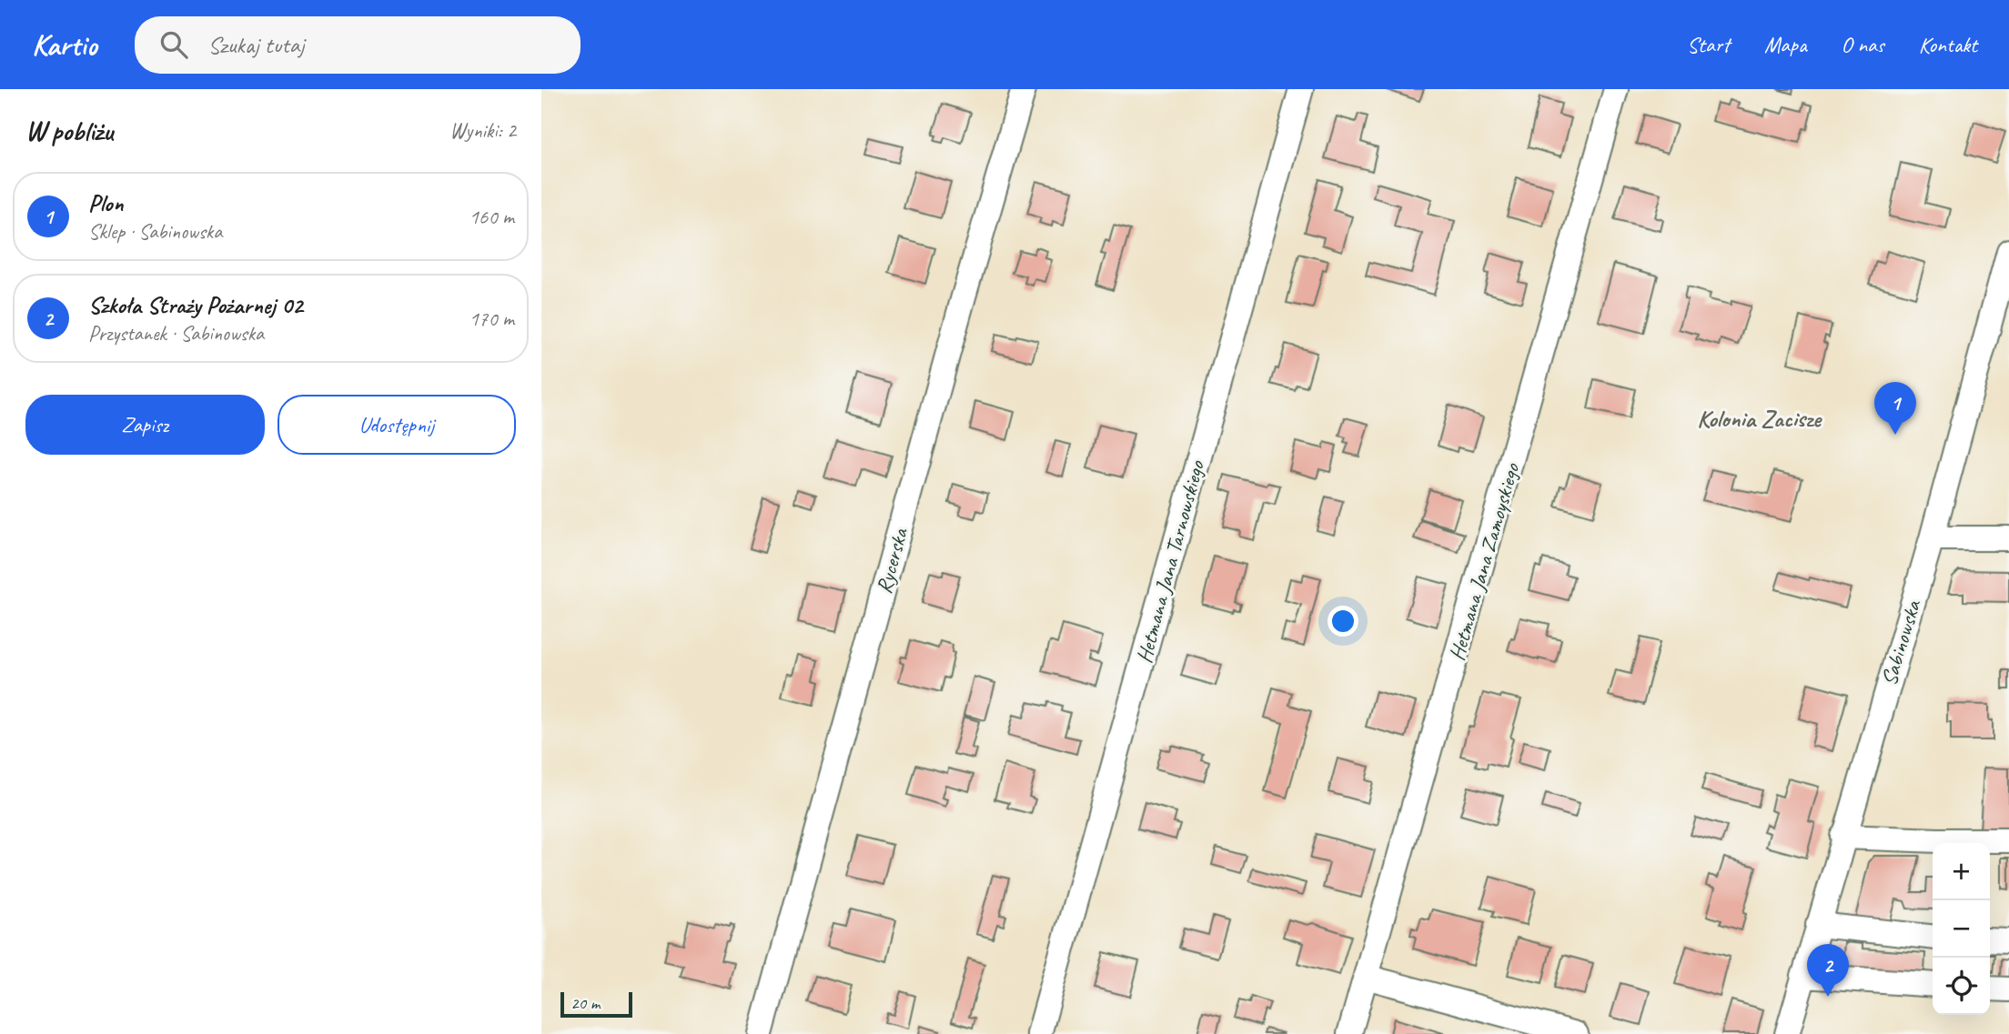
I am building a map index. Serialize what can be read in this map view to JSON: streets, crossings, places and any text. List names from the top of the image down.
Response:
{
  "streets": {
    "street": [
      "Rycerska",
      "Hetmana Jana Tarnowskiego",
      "Hetmana Jana Zamoyskiego",
      "Sabinowska"
    ]
  },
  "districts": ["Kolonia Zacisze"],
  "scale_bar": "20 m",
  "page": {
    "header": "Kartio",
    "search": "Szukaj tutaj",
    "nav": [
      "Start",
      "Mapa",
      "O nas",
      "Kontakt"
    ],
    "heading": ["W pobliżu", "Wyniki: 2"],
    "list": [
      {
        "mark": "1",
        "name": "Plon",
        "note": "Sklep · Sabinowska",
        "value": "160 m"
      },
      {
        "mark": "2",
        "name": "Szkoła Straży Pożarnej 02",
        "note": "Przystanek · Sabinowska",
        "value": "170 m"
      }
    ],
    "buttons": ["Zapisz", "Udostępnij"],
    "pins": ["1", "2"],
    "map_buttons": ["+", "−"],
    "scale": "20 m"
  }
}
